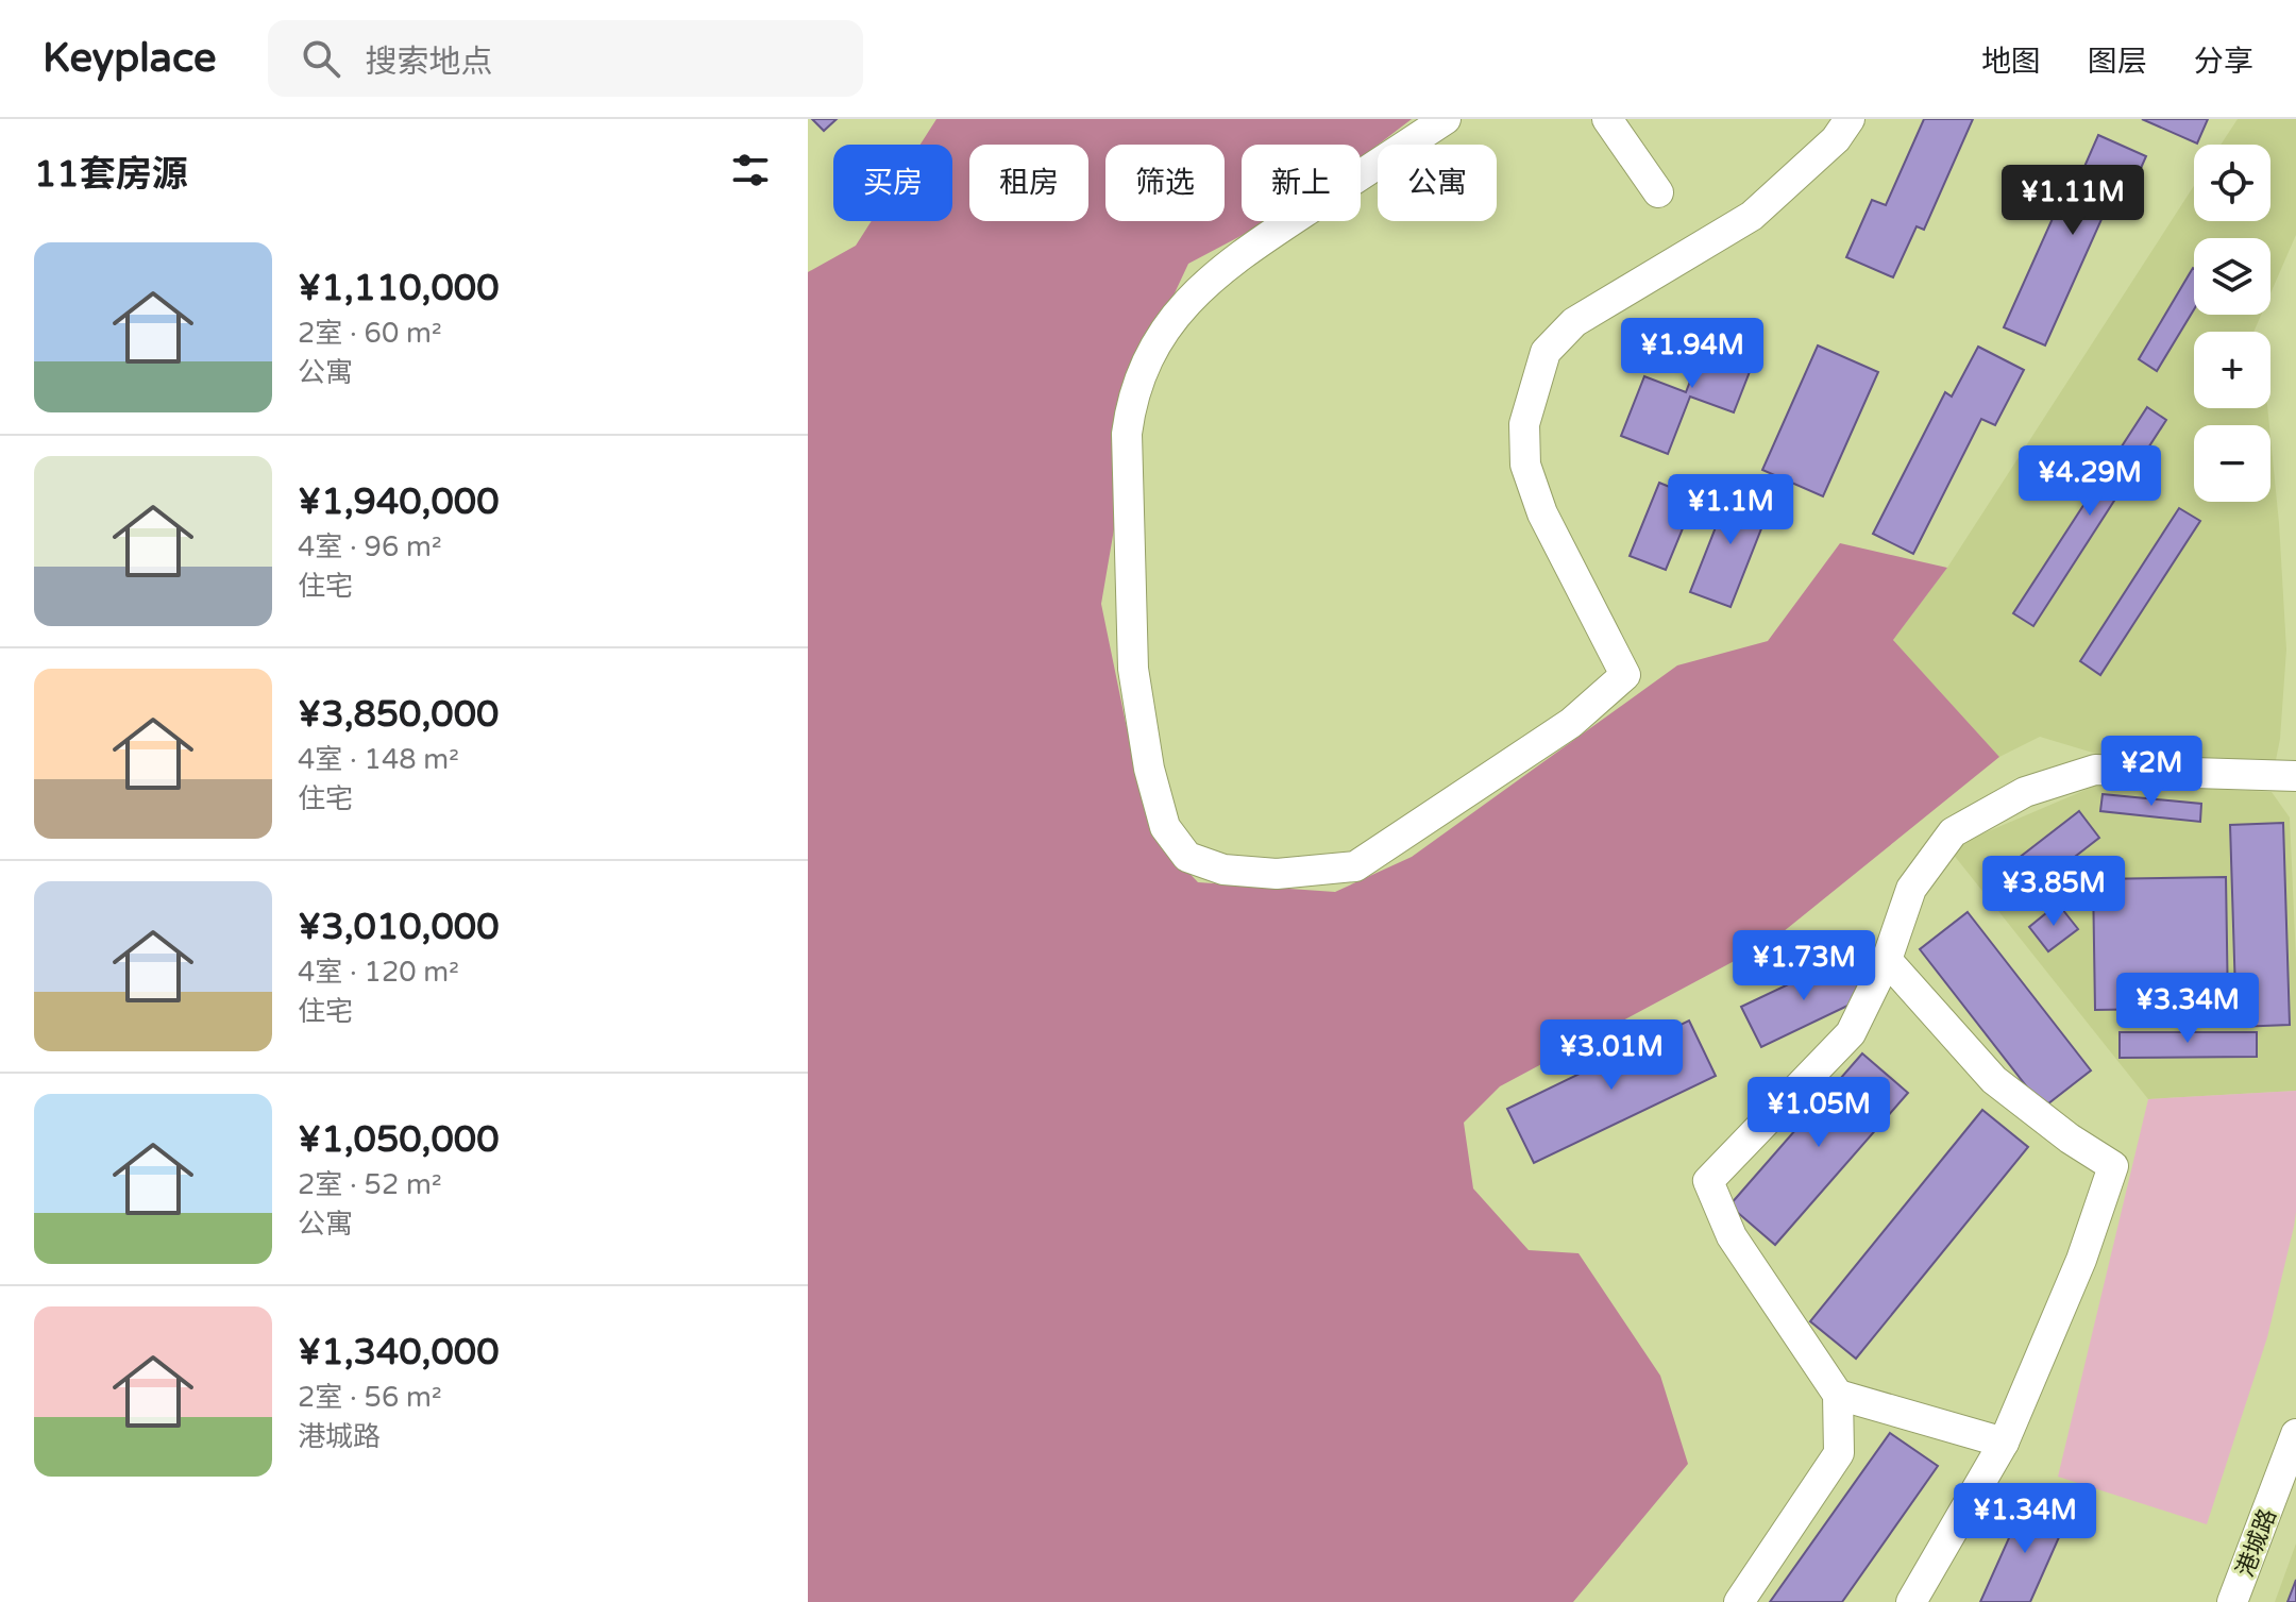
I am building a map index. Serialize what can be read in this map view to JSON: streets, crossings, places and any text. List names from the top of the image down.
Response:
{
  "streets": {
    "street": ["港城路"]
  },
  "page": {
    "header": "Keyplace",
    "search": "搜索地点",
    "nav": ["地图", "图层", "分享"],
    "heading": "11套房源",
    "map_buttons": ["+", "−"],
    "chip": [
      "买房",
      "租房",
      "筛选",
      "新上",
      "公寓"
    ],
    "price": [
      "¥1.11M",
      "¥1.94M",
      "¥4.29M",
      "¥1.1M",
      "¥2M",
      "¥3.85M",
      "¥1.73M",
      "¥3.34M",
      "¥3.01M",
      "¥1.05M",
      "¥1.34M"
    ],
    "list": [
      {
        "name": "¥1,110,000",
        "note": "2室 · 60 m² · 公寓"
      },
      {
        "name": "¥1,940,000",
        "note": "4室 · 96 m² · 住宅"
      },
      {
        "name": "¥3,850,000",
        "note": "4室 · 148 m² · 住宅"
      },
      {
        "name": "¥3,010,000",
        "note": "4室 · 120 m² · 住宅"
      },
      {
        "name": "¥1,050,000",
        "note": "2室 · 52 m² · 公寓"
      },
      {
        "name": "¥1,340,000",
        "note": "2室 · 56 m² · 港城路"
      }
    ]
  }
}
